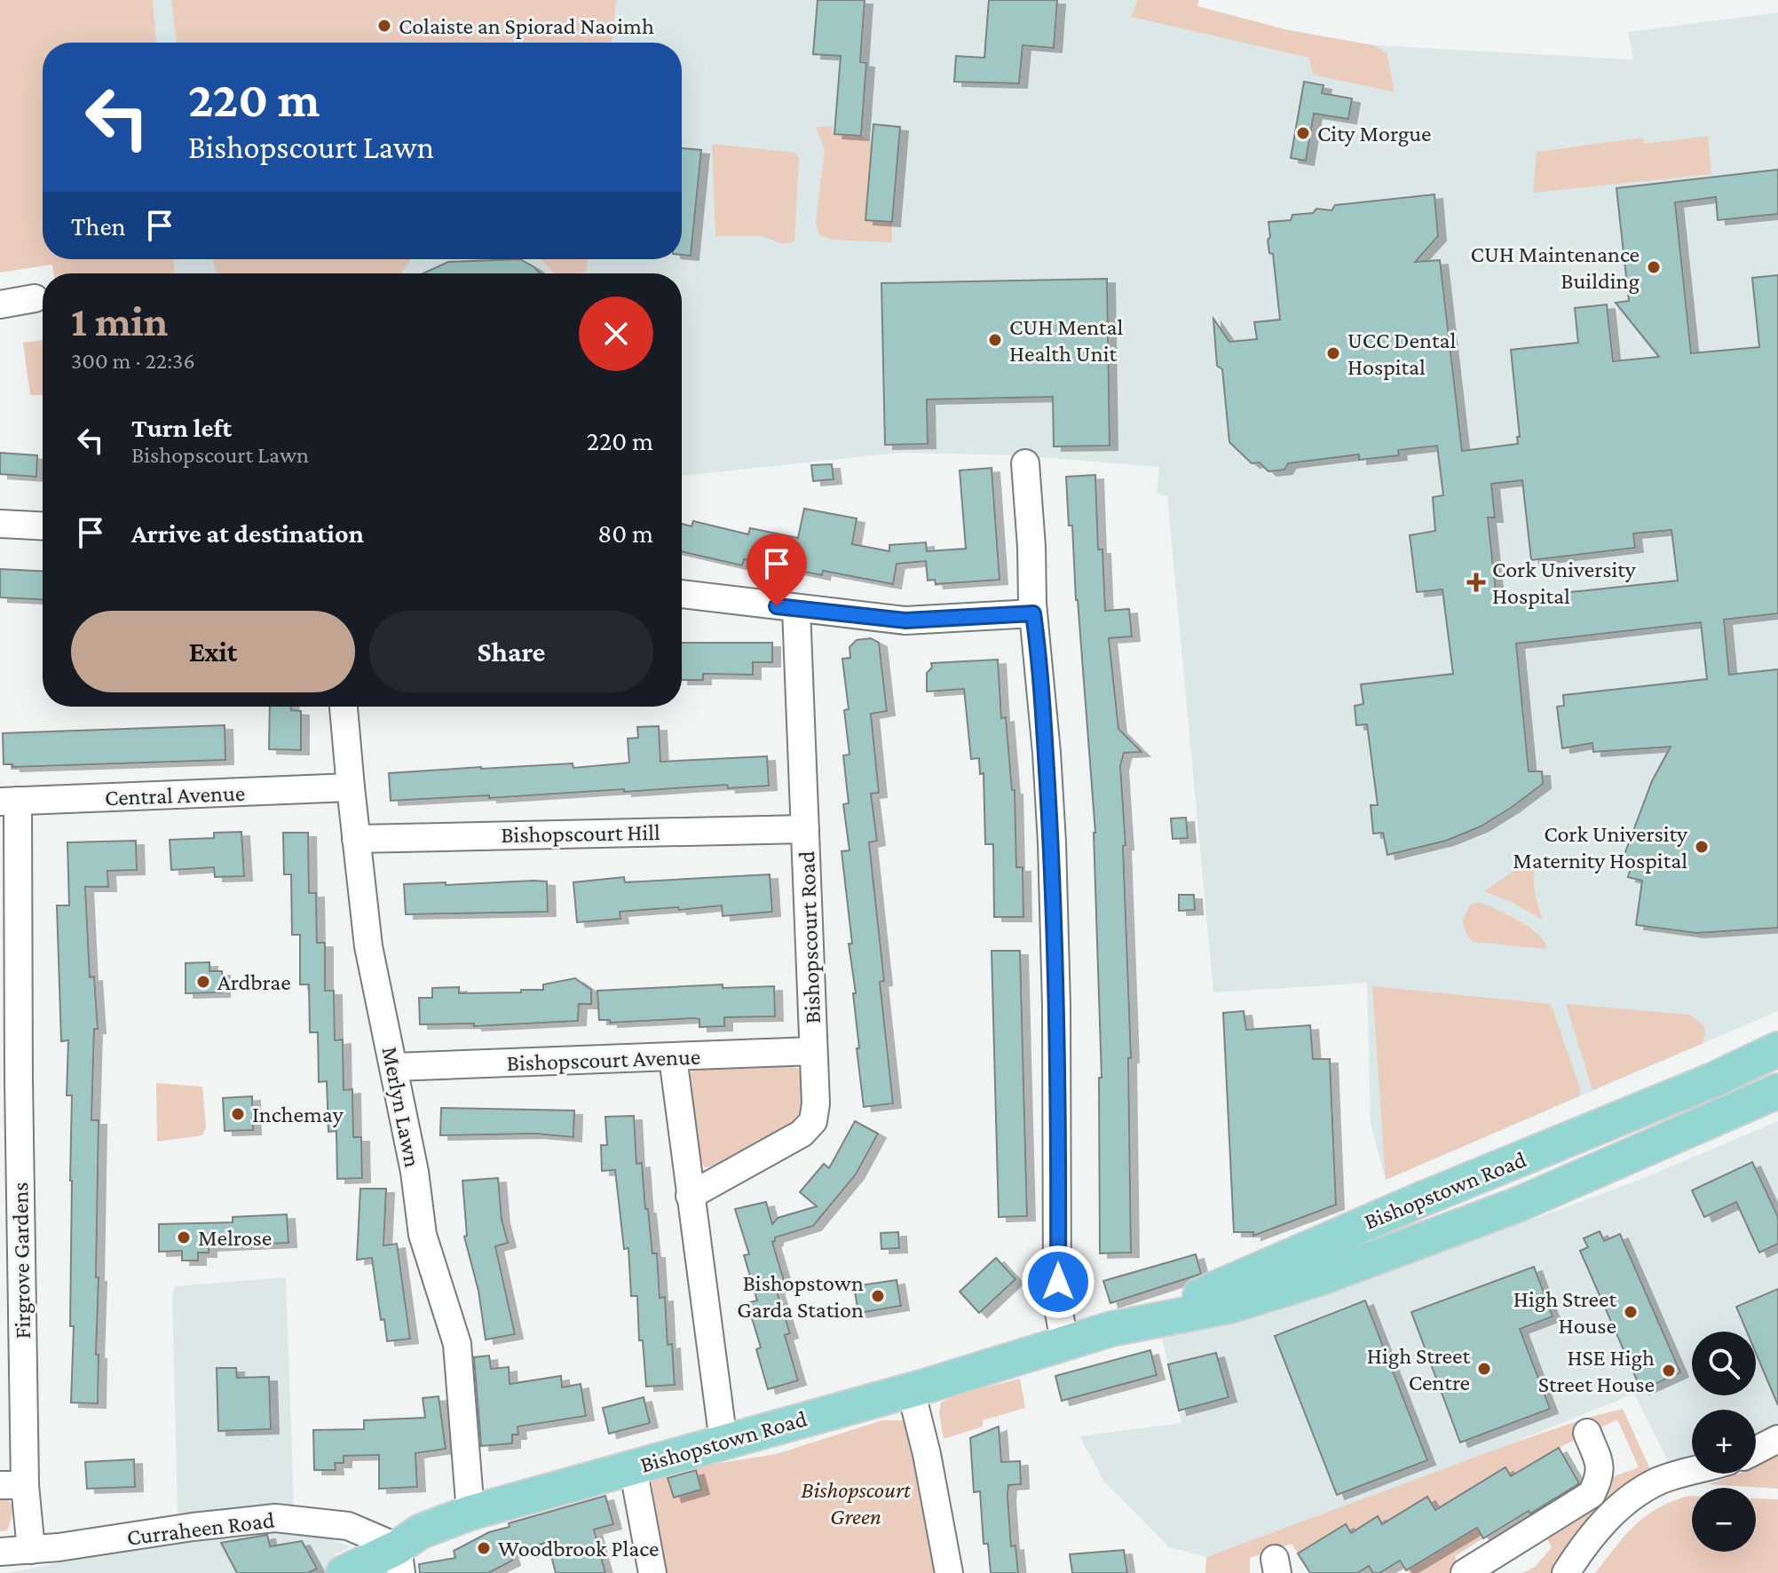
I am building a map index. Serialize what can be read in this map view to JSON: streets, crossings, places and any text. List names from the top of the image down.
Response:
{
  "streets": {
    "main road": ["Bishopstown Road"],
    "street": [
      "Central Avenue",
      "Bishopscourt Hill",
      "Bishopscourt Road",
      "Bishopscourt Avenue",
      "Merlyn Lawn",
      "Firgrove Gardens",
      "Curraheen Road"
    ]
  },
  "crossings": [
    ["Central Avenue", "Merlyn Lawn"],
    ["Central Avenue", "Firgrove Gardens"],
    ["Bishopscourt Hill", "Bishopscourt Road"],
    ["Bishopscourt Hill", "Merlyn Lawn"],
    ["Bishopscourt Road", "Bishopscourt Avenue"],
    ["Bishopscourt Avenue", "Merlyn Lawn"],
    ["Merlyn Lawn", "Bishopstown Road"],
    ["Bishopstown Road", "Curraheen Road"],
    ["Firgrove Gardens", "Curraheen Road"]
  ],
  "parks": ["Bishopscourt Green"],
  "places": {
    "other": [
      "Colaiste an Spiorad Naoimh",
      "City Morgue",
      "CUH Maintenance Building",
      "CUH Mental Health Unit",
      "UCC Dental Hospital",
      "Cork University Maternity Hospital",
      "Ardbrae",
      "Inchemay",
      "Melrose",
      "Bishopstown Garda Station",
      "High Street House",
      "High Street Centre",
      "HSE High Street House",
      "Woodbrook Place"
    ],
    "health": ["Cork University Hospital"]
  },
  "page": {
    "turn": ["220 m", "Bishopscourt Lawn"],
    "then": "Then",
    "heading": ["1 min", "300 m · 22:36"],
    "list": [
      {
        "name": "Turn left",
        "note": "Bishopscourt Lawn",
        "value": "220 m"
      },
      {
        "name": "Arrive at destination",
        "value": "80 m"
      }
    ],
    "buttons": ["Exit", "Share"],
    "map_buttons": ["+", "−"]
  }
}
